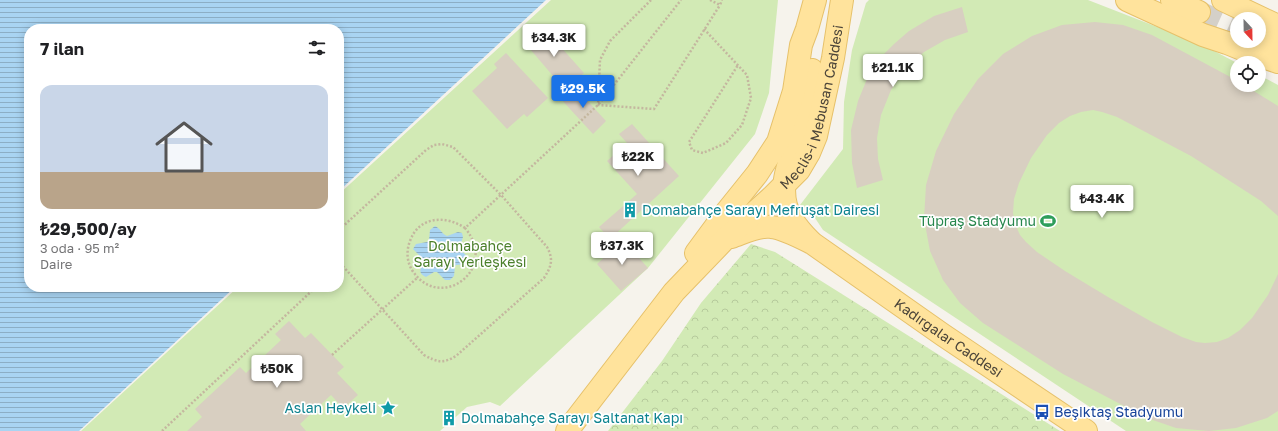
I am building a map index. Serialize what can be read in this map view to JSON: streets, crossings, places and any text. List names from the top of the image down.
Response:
{
  "streets": {
    "main road": ["Meclis-i Mebusan Caddesi", "Kadırgalar Caddesi"]
  },
  "crossings": [
    ["Meclis-i Mebusan Caddesi", "Kadırgalar Caddesi"]
  ],
  "parks": ["Dolmabahçe Sarayı Yerleşkesi"],
  "places": {
    "building": ["Domabahçe Sarayı Mefruşat Dairesi", "Dolmabahçe Sarayı Saltanat Kapı"],
    "sports": ["Tüpraş Stadyumu"],
    "place": ["Aslan Heykeli"],
    "bus stop": ["Beşiktaş Stadyumu"]
  },
  "north": "bottom",
  "page": {
    "price": [
      "₺34.3K",
      "₺21.1K",
      "₺29.5K",
      "₺22K",
      "₺43.4K",
      "₺37.3K",
      "₺50K"
    ],
    "heading": "7 ilan",
    "list": [
      {
        "name": "₺29,500/ay",
        "note": "3 oda · 95 m² · Daire"
      }
    ]
  }
}
